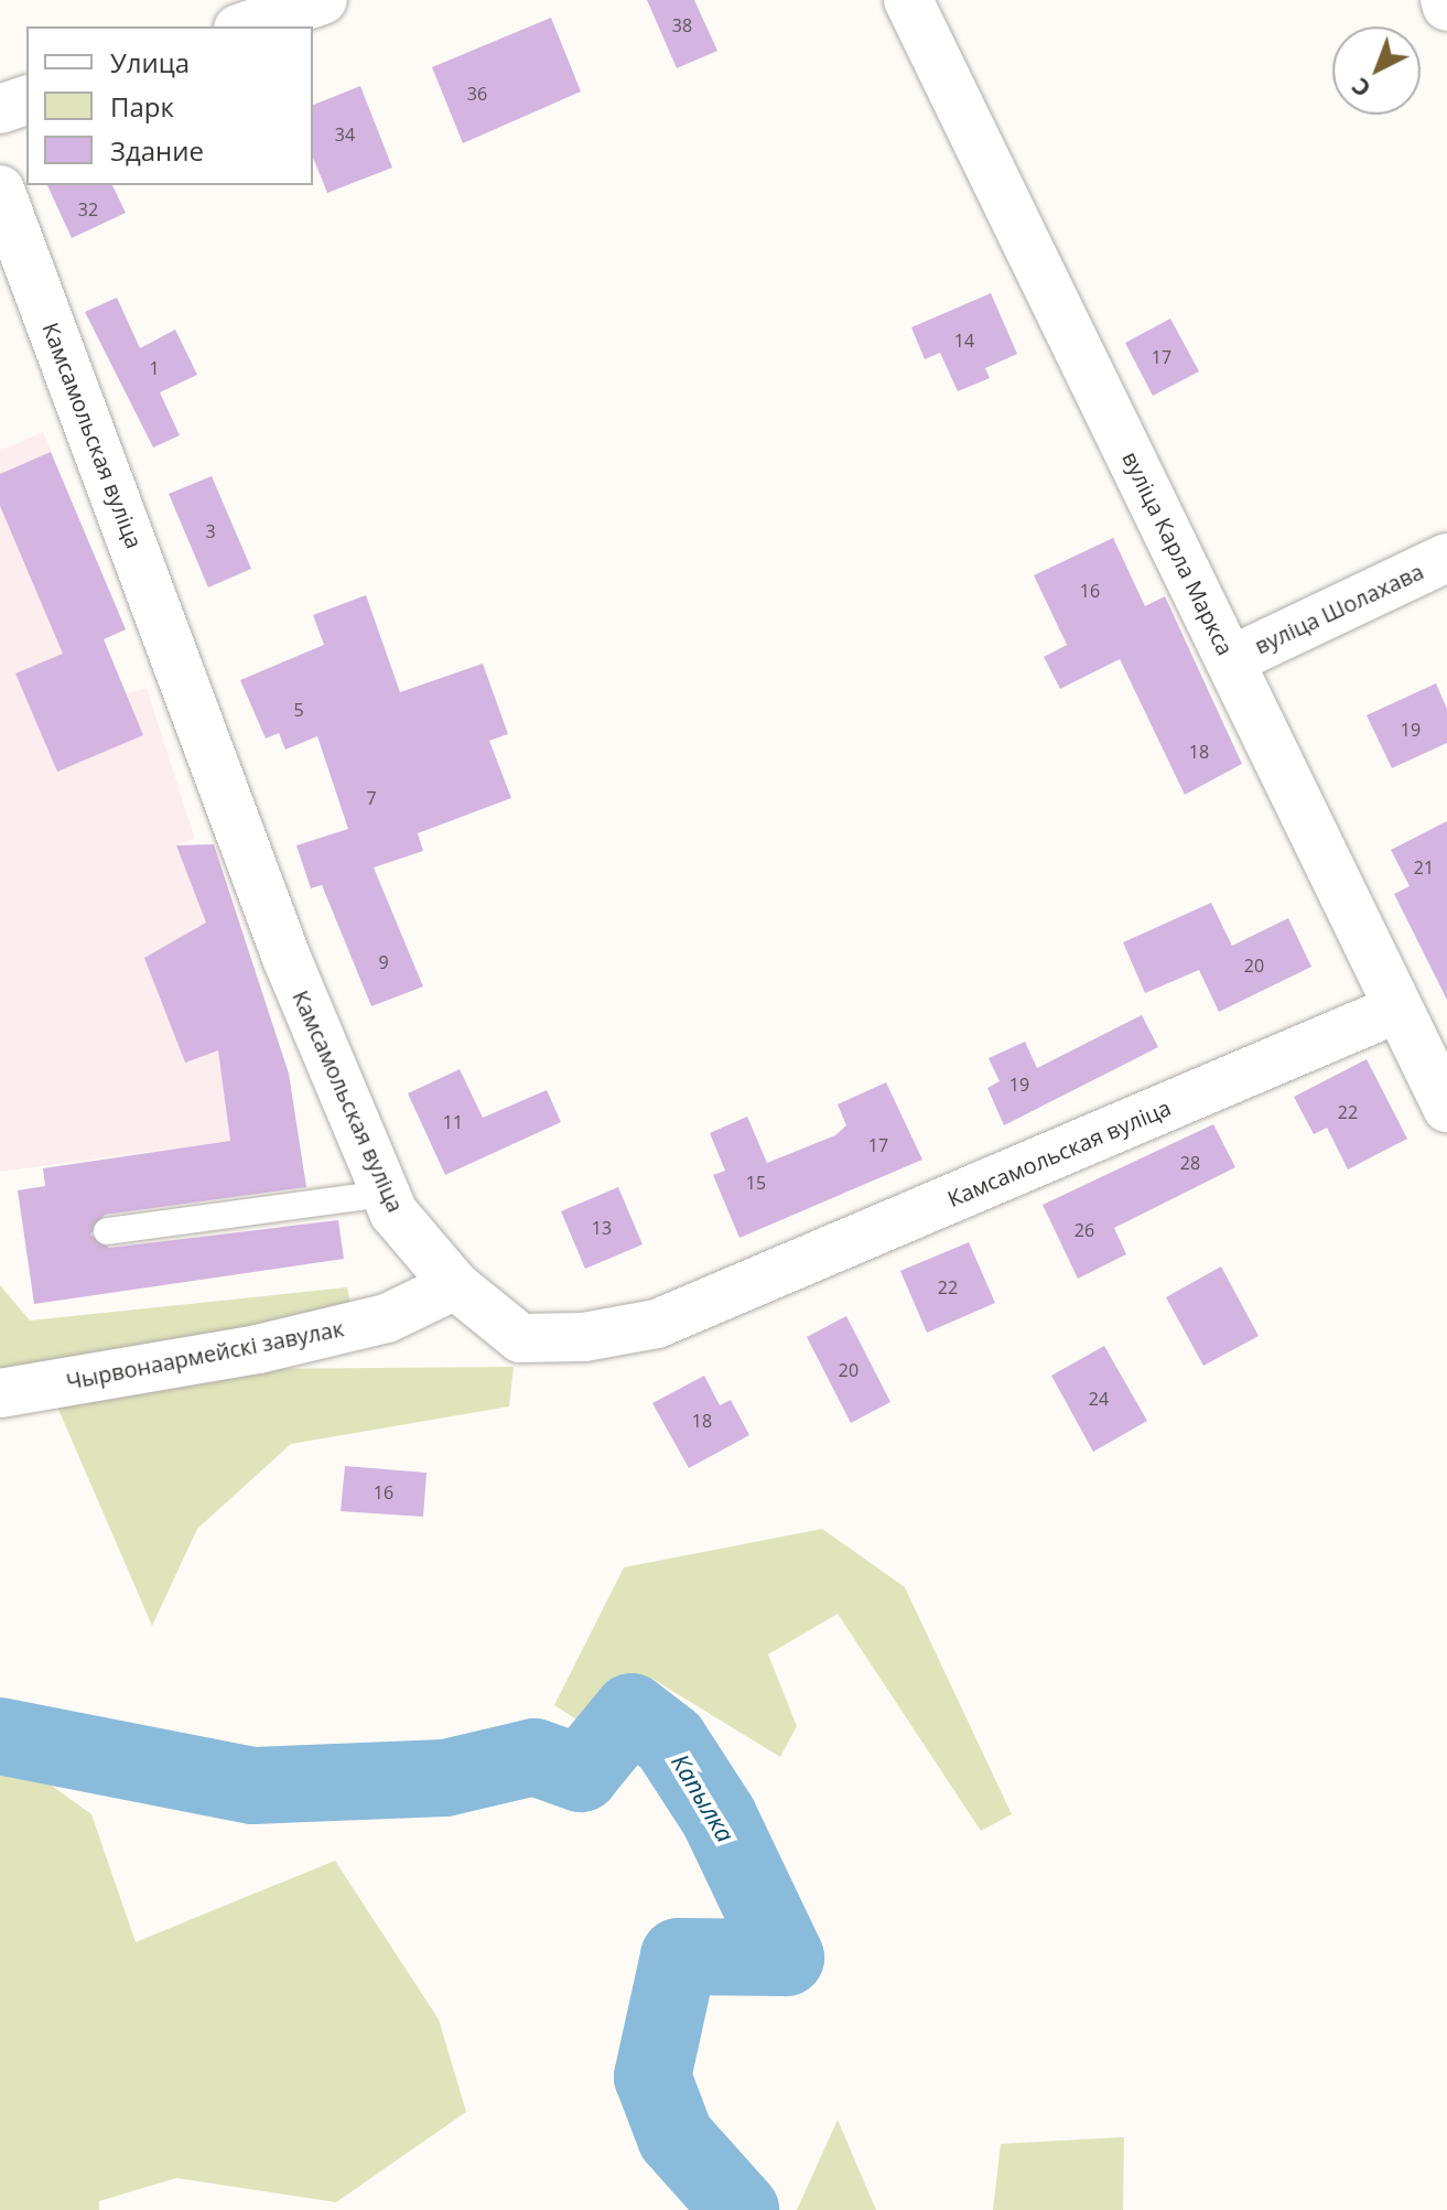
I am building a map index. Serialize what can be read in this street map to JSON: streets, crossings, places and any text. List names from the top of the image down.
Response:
{
  "streets": {
    "street": [
      "Камсамольская вуліца",
      "вуліца Карла Маркса",
      "вуліца Шолахава",
      "Чырвонаармейскі завулак"
    ]
  },
  "crossings": [
    ["Камсамольская вуліца", "вуліца Карла Маркса"],
    ["Камсамольская вуліца", "Чырвонаармейскі завулак"],
    ["вуліца Карла Маркса", "вуліца Шолахава"]
  ],
  "water": ["Капылка"],
  "house_numbers": [
    "38",
    "36",
    "34",
    "32",
    "14",
    "17",
    "1",
    "3",
    "16",
    "5",
    "19",
    "18",
    "7",
    "21",
    "9",
    "20",
    "19",
    "22",
    "11",
    "17",
    "28",
    "15",
    "13",
    "26",
    "22",
    "20",
    "24",
    "18",
    "16"
  ],
  "legend": ["Улица", "Парк", "Здание"],
  "north": "bottom left"
}
